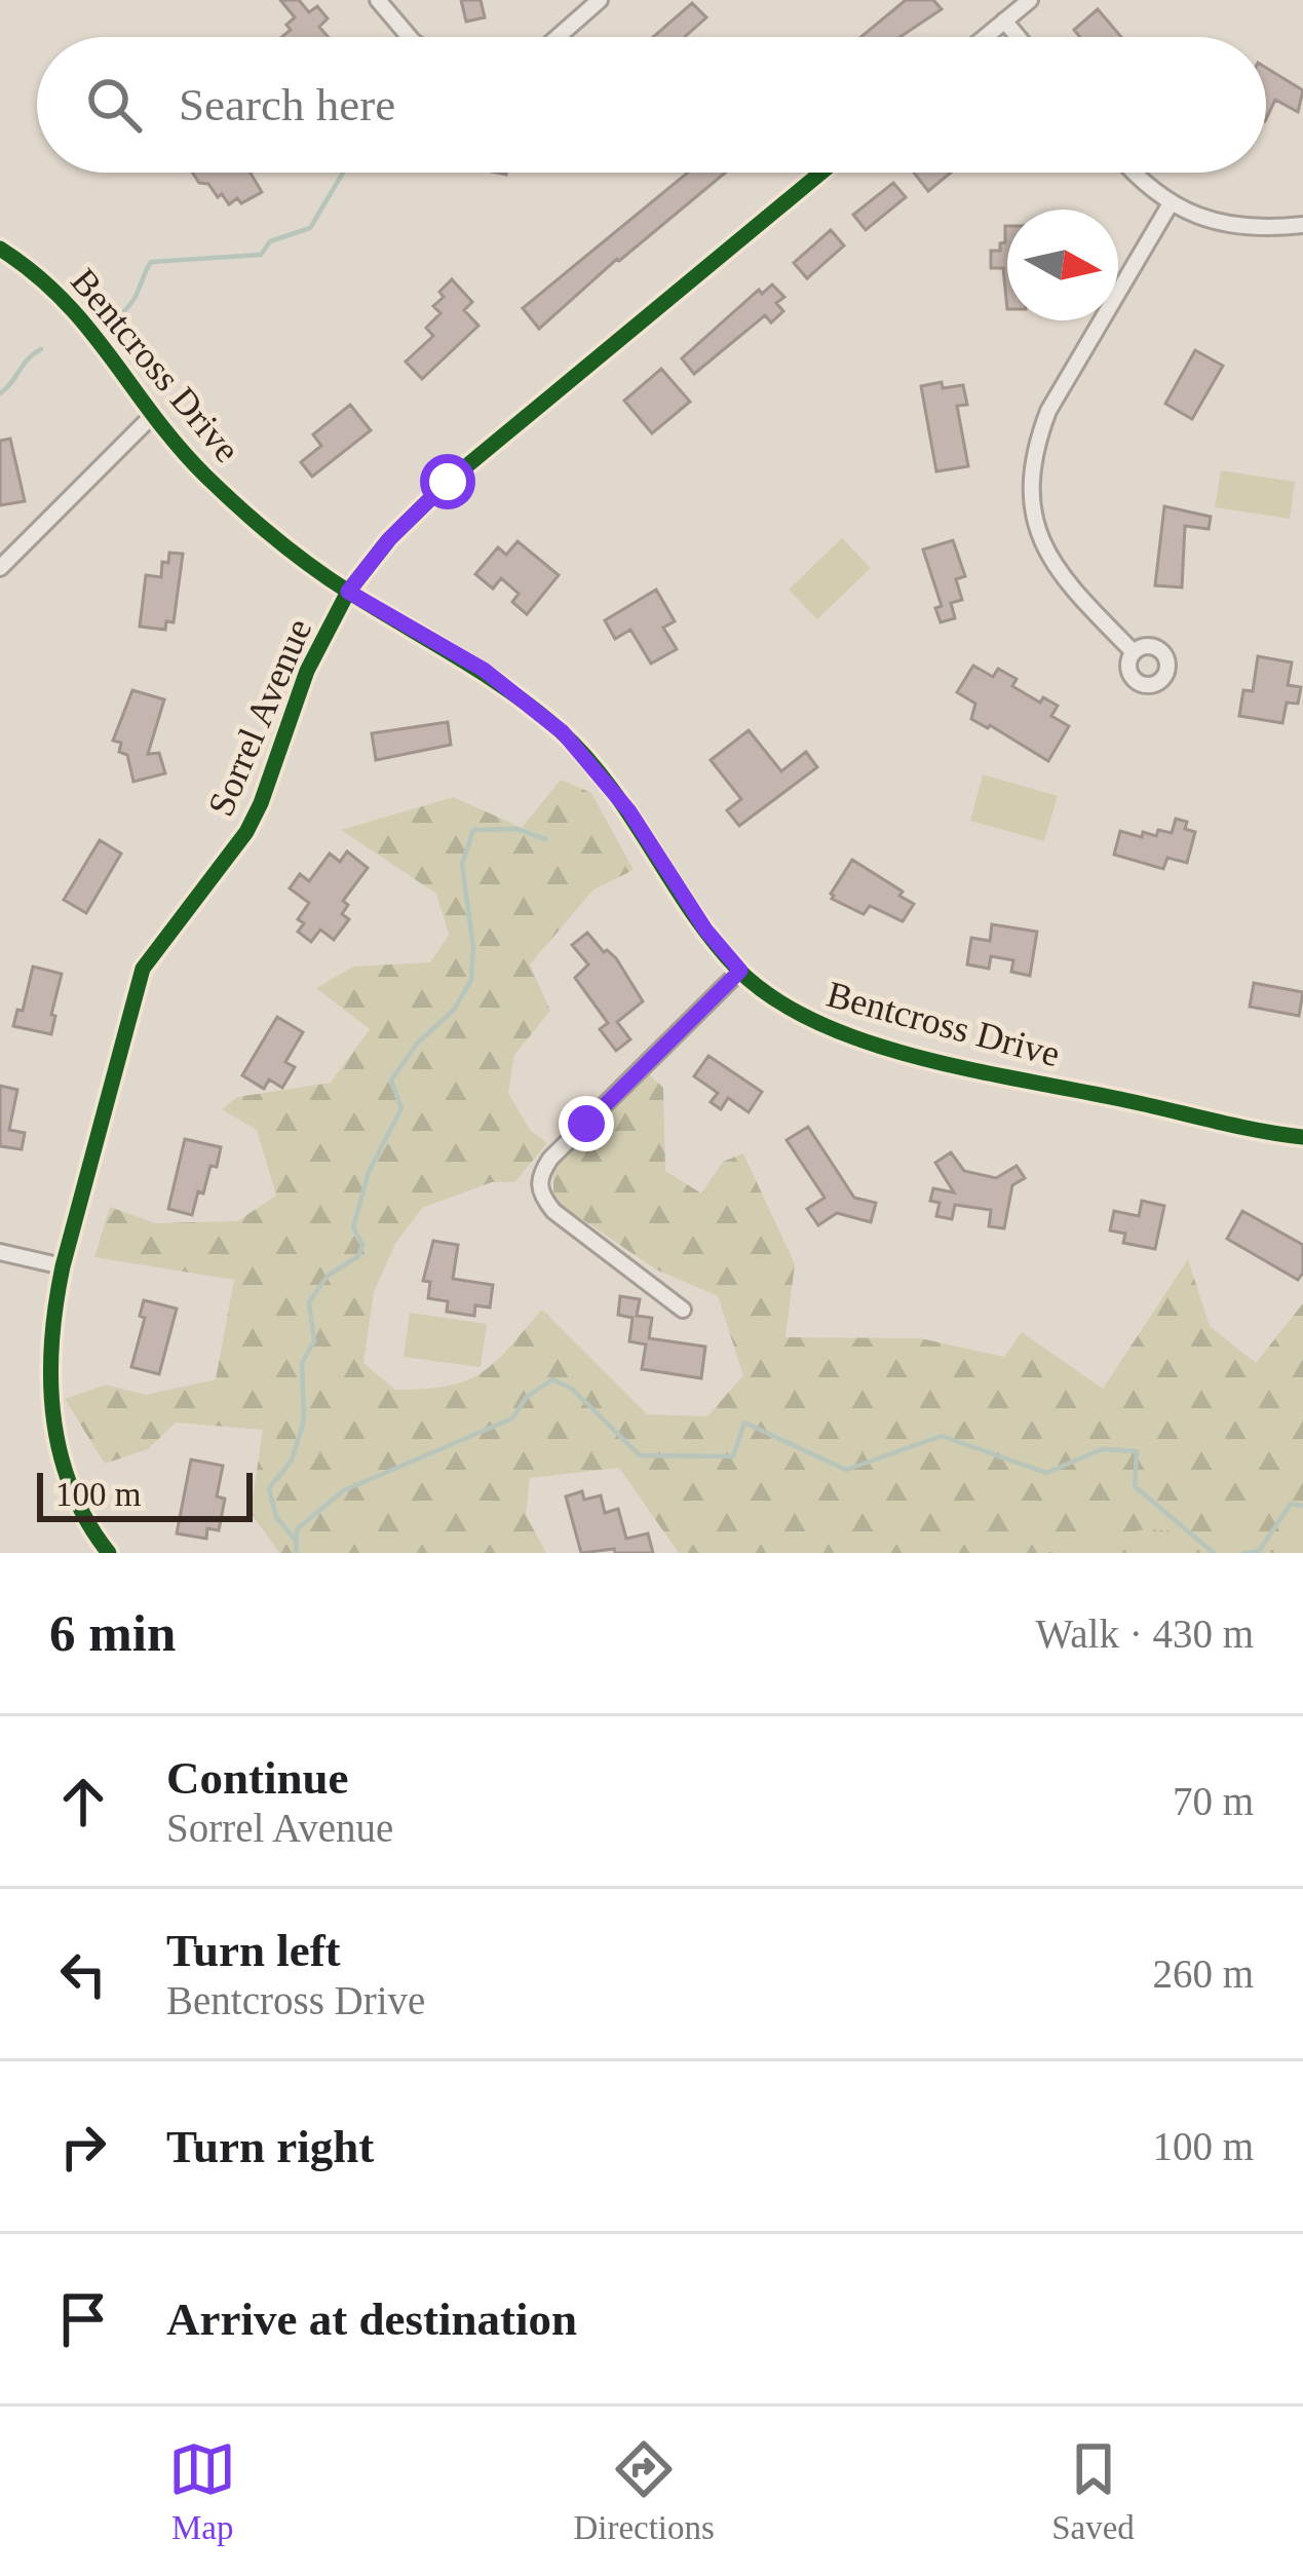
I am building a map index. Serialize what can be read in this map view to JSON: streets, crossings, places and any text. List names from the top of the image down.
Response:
{
  "streets": {
    "street": ["Bentcross Drive", "Sorrel Avenue"]
  },
  "crossings": [
    ["Bentcross Drive", "Sorrel Avenue"]
  ],
  "scale_bar": "100 m",
  "north": "right",
  "page": {
    "search": "Search here",
    "scale": "100 m",
    "heading": ["6 min", "Walk · 430 m"],
    "list": [
      ["Continue", "Sorrel Avenue", "70 m"],
      ["Turn left", "Bentcross Drive", "260 m"],
      ["Turn right", "100 m"],
      "Arrive at destination"
    ],
    "nav": ["Map", "Directions", "Saved"]
  }
}
